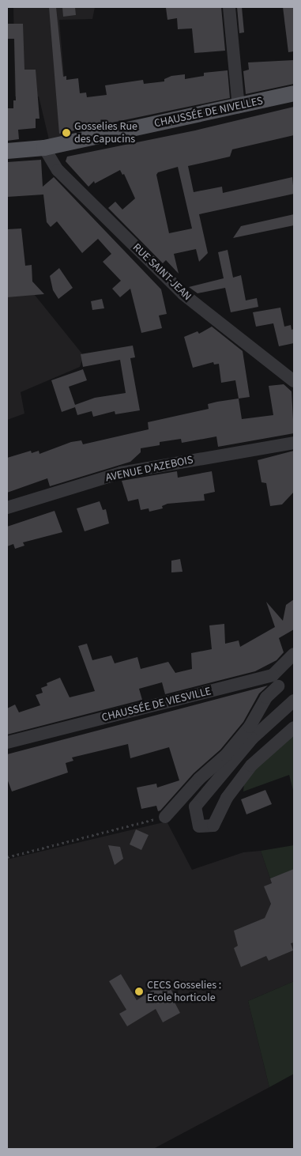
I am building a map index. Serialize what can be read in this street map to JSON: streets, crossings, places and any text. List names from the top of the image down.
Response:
{
  "streets": {
    "main road": ["CHAUSSÉE DE NIVELLES"],
    "street": ["RUE SAINT-JEAN", "AVENUE D'AZEBOIS", "CHAUSSÉE DE VIESVILLE"]
  },
  "crossings": [
    ["CHAUSSÉE DE NIVELLES", "RUE SAINT-JEAN"]
  ],
  "places": ["Gosselies Rue des Capucins", "CECS Gosselies : Ecole horticole"]
}
